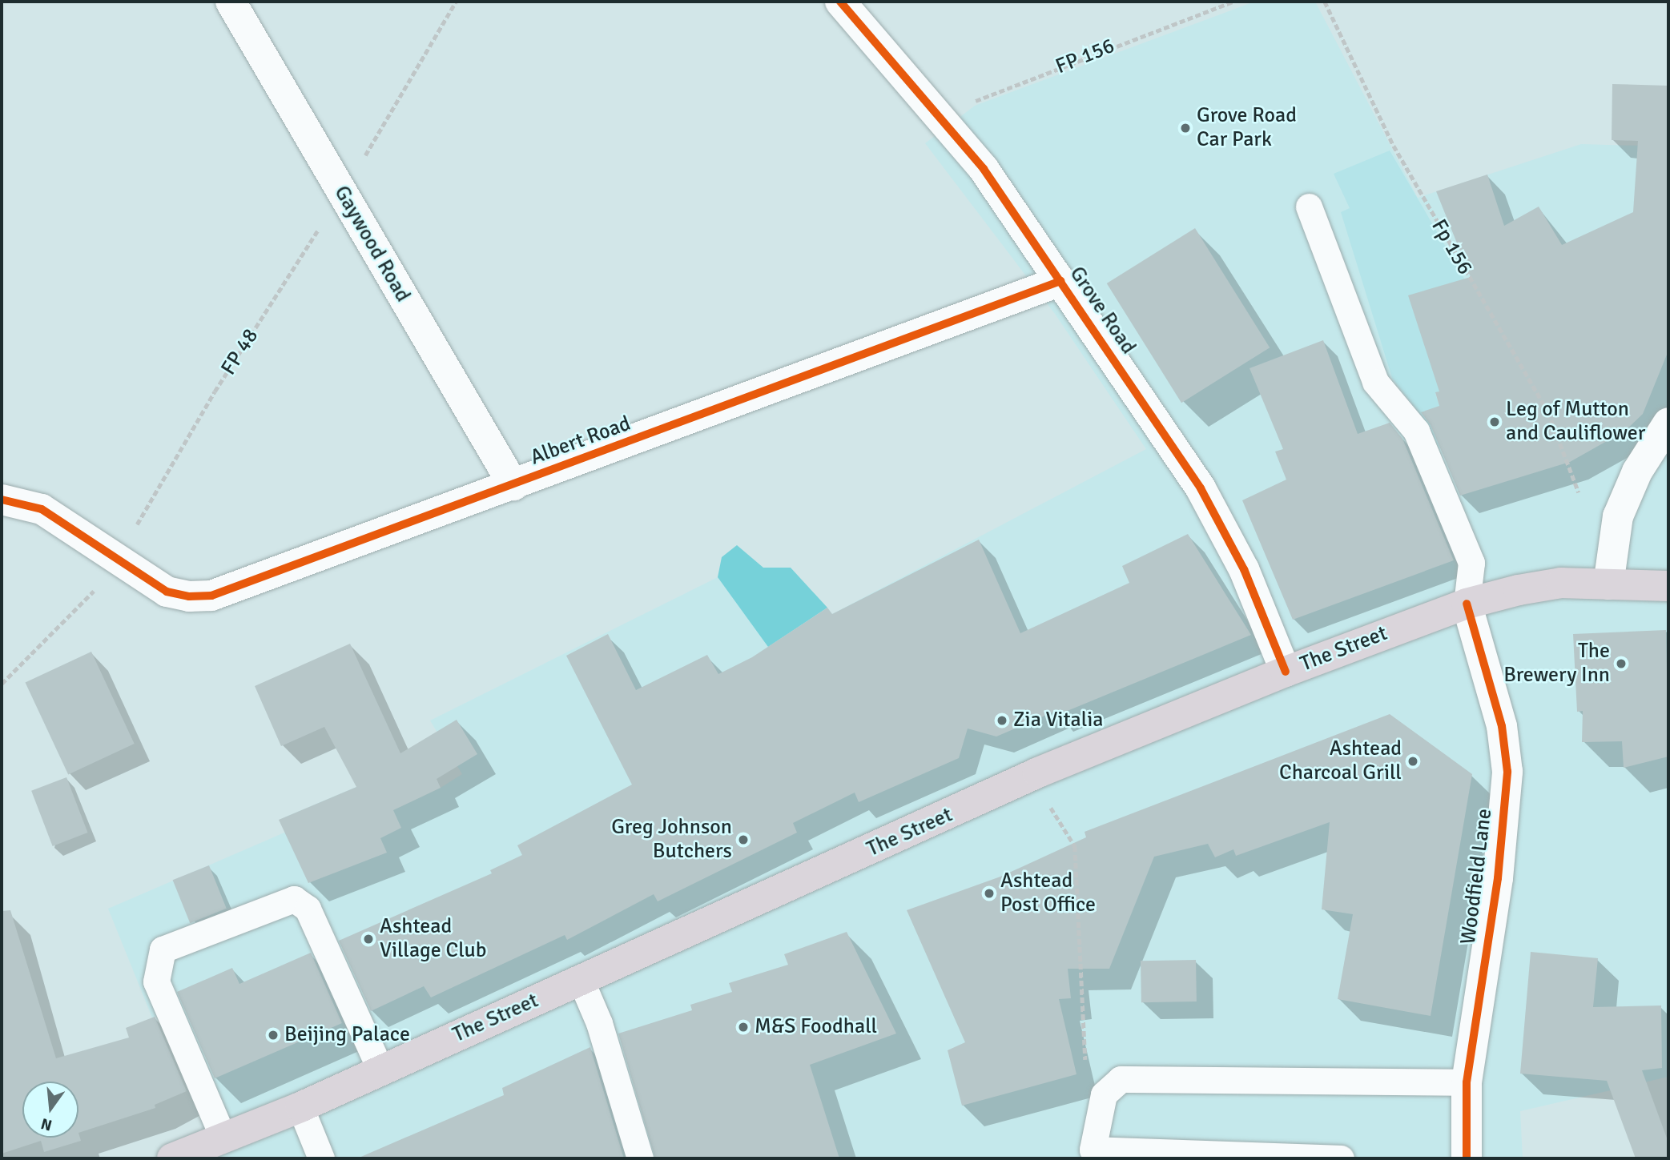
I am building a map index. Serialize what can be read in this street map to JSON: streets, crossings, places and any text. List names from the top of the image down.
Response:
{
  "streets": {
    "highway": ["The Street"],
    "street": [
      "Gaywood Road",
      "Grove Road",
      "Albert Road",
      "Woodfield Lane"
    ],
    "path": ["FP 156", "Fp 156", "FP 48"]
  },
  "crossings": [
    ["FP 156", "Grove Road"],
    ["Gaywood Road", "FP 48"],
    ["Gaywood Road", "Albert Road"],
    ["Grove Road", "Albert Road"],
    ["Grove Road", "The Street"],
    ["FP 48", "Albert Road"],
    ["The Street", "Woodfield Lane"]
  ],
  "places": [
    "Grove Road Car Park",
    "Leg of Mutton and Cauliflower",
    "The Brewery Inn",
    "Zia Vitalia",
    "Ashtead Charcoal Grill",
    "Greg Johnson Butchers",
    "Ashtead Post Office",
    "Ashtead Village Club",
    "M&S Foodhall",
    "Beijing Palace"
  ],
  "north": "bottom"
}
